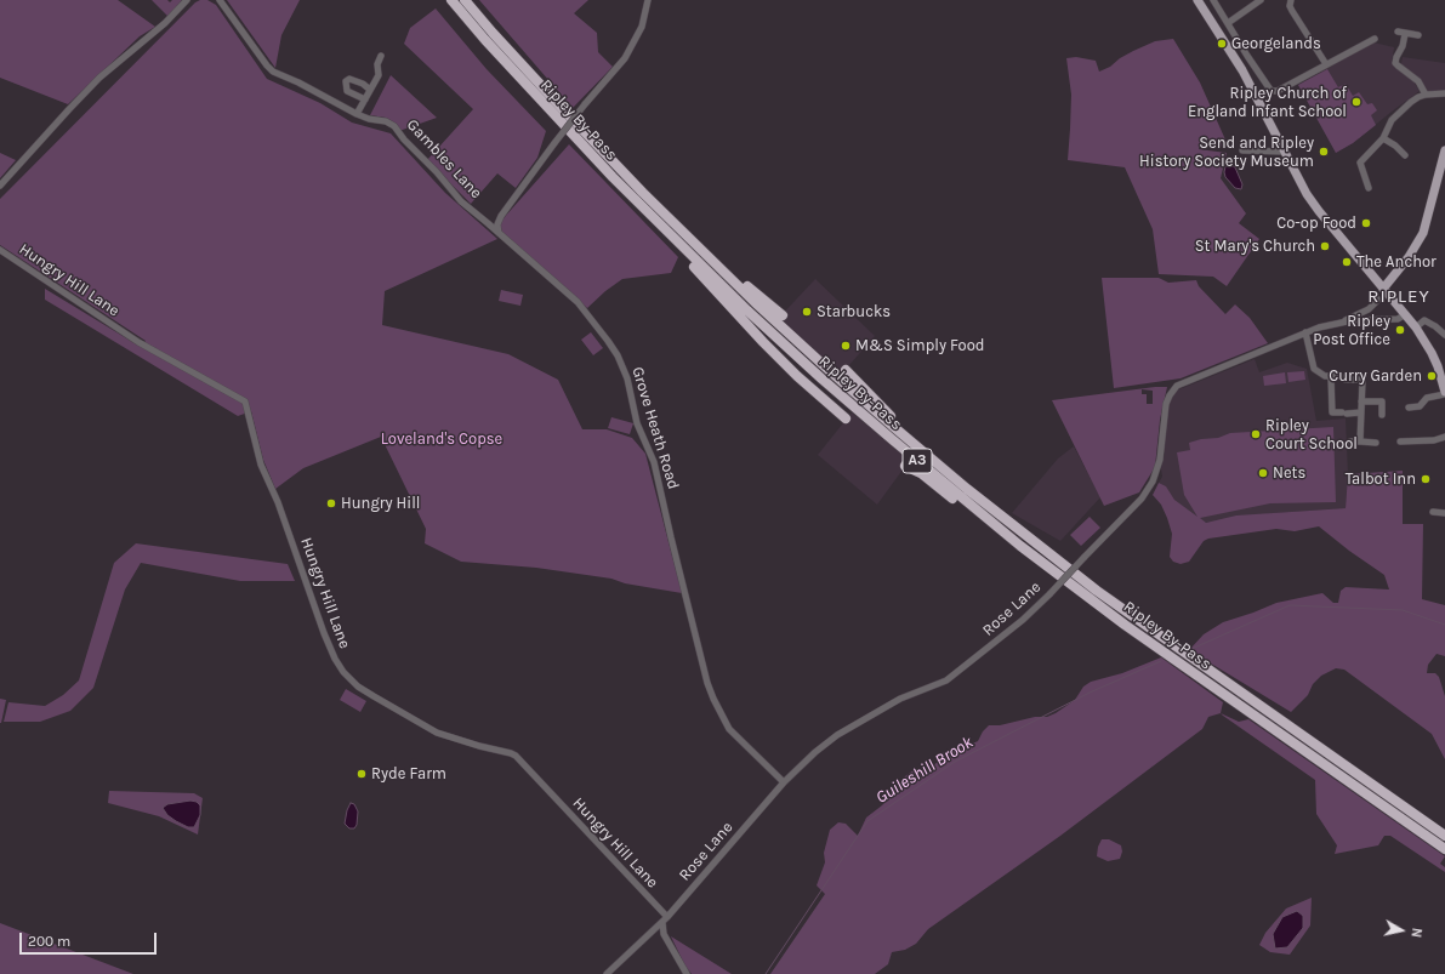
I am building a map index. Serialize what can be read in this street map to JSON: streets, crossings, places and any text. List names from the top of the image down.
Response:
{
  "streets": {
    "highway": ["Ripley By-Pass", "A3"],
    "street": [
      "Gambles Lane",
      "Hungry Hill Lane",
      "Grove Heath Road",
      "Rose Lane"
    ]
  },
  "crossings": [
    ["Gambles Lane", "Grove Heath Road"],
    ["Hungry Hill Lane", "Rose Lane"],
    ["Grove Heath Road", "Rose Lane"]
  ],
  "districts": ["RIPLEY"],
  "water": ["Guileshill Brook"],
  "parks": ["Loveland's Copse"],
  "places": [
    "Georgelands",
    "Ripley Church of England Infant School",
    "Send and Ripley History Society Museum",
    "Co-op Food",
    "St Mary's Church",
    "The Anchor",
    "Starbucks",
    "Ripley Post Office",
    "M&S Simply Food",
    "Curry Garden",
    "Ripley Court School",
    "Nets",
    "Talbot Inn",
    "Hungry Hill",
    "Ryde Farm"
  ],
  "scale_bar": "200 m",
  "north": "right"
}
